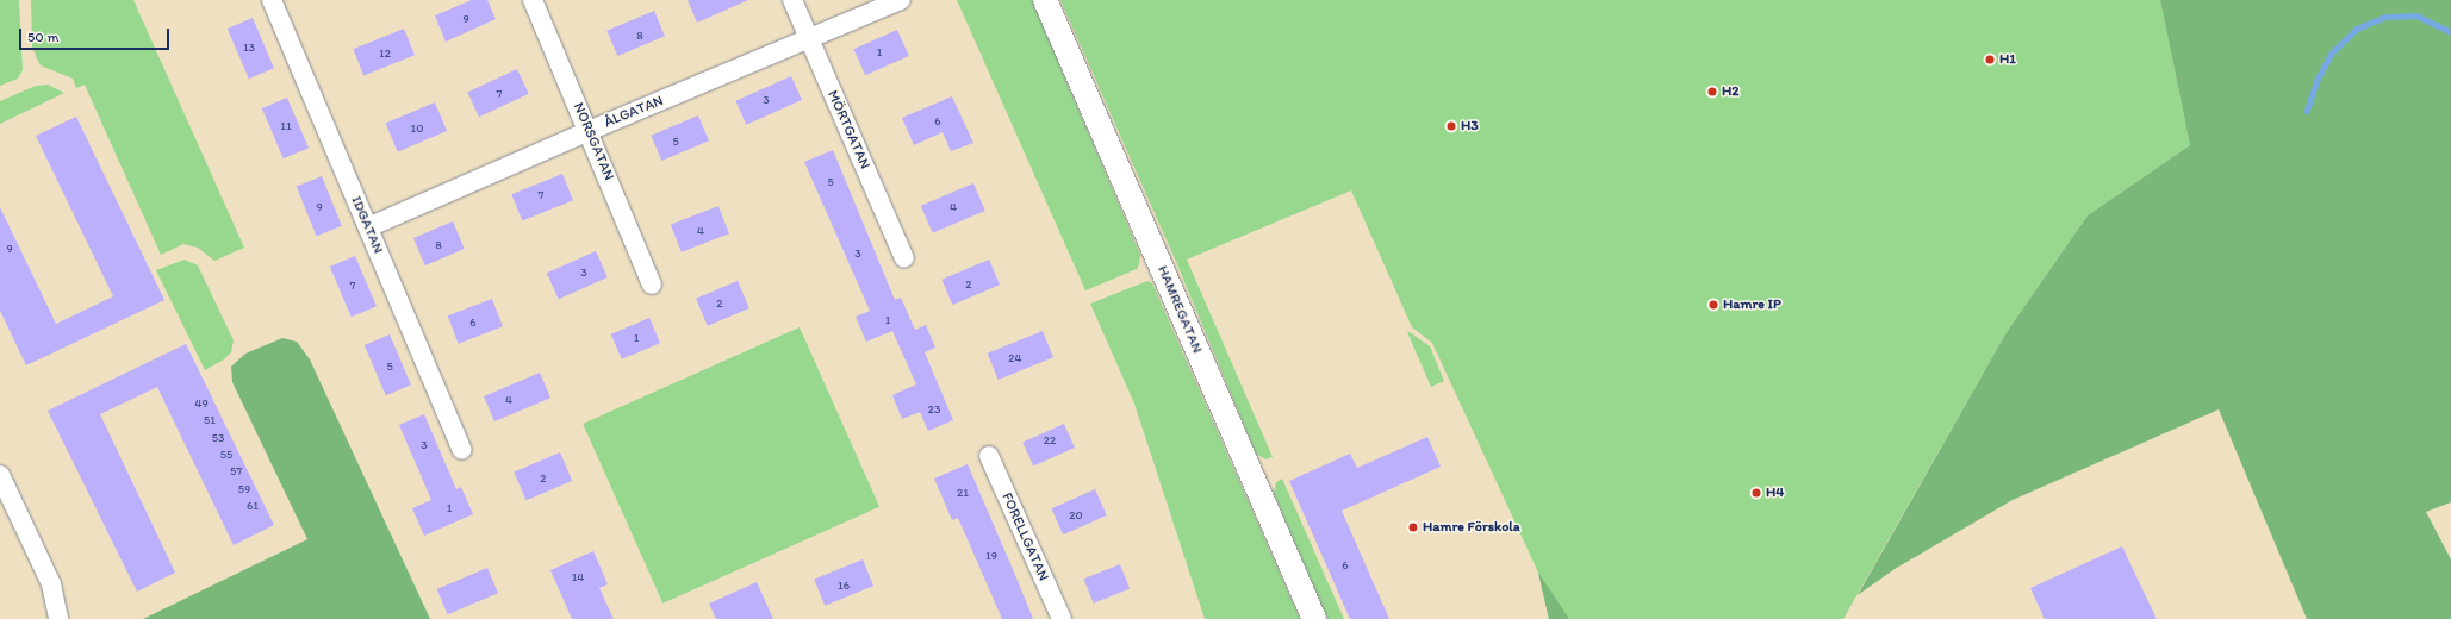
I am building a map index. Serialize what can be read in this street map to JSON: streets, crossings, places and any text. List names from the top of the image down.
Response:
{
  "streets": {
    "street": [
      "ÅLGATAN",
      "MÖRTGATAN",
      "NORSGATAN",
      "IDGATAN",
      "HAMREGATAN",
      "FORELLGATAN"
    ]
  },
  "crossings": [
    ["ÅLGATAN", "MÖRTGATAN"],
    ["ÅLGATAN", "NORSGATAN"],
    ["ÅLGATAN", "IDGATAN"]
  ],
  "places": [
    "H1",
    "H2",
    "H3",
    "Hamre IP",
    "H4",
    "Hamre Förskola"
  ],
  "house_numbers": [
    "9",
    "8",
    "13",
    "1",
    "12",
    "7",
    "3",
    "6",
    "11",
    "10",
    "5",
    "5",
    "7",
    "9",
    "4",
    "4",
    "8",
    "9",
    "3",
    "3",
    "2",
    "7",
    "2",
    "1",
    "6",
    "1",
    "24",
    "5",
    "4",
    "49",
    "23",
    "51",
    "53",
    "22",
    "3",
    "55",
    "57",
    "2",
    "59",
    "21",
    "61",
    "1",
    "20",
    "19",
    "6",
    "14",
    "16"
  ],
  "scale_bar": "50 m"
}
